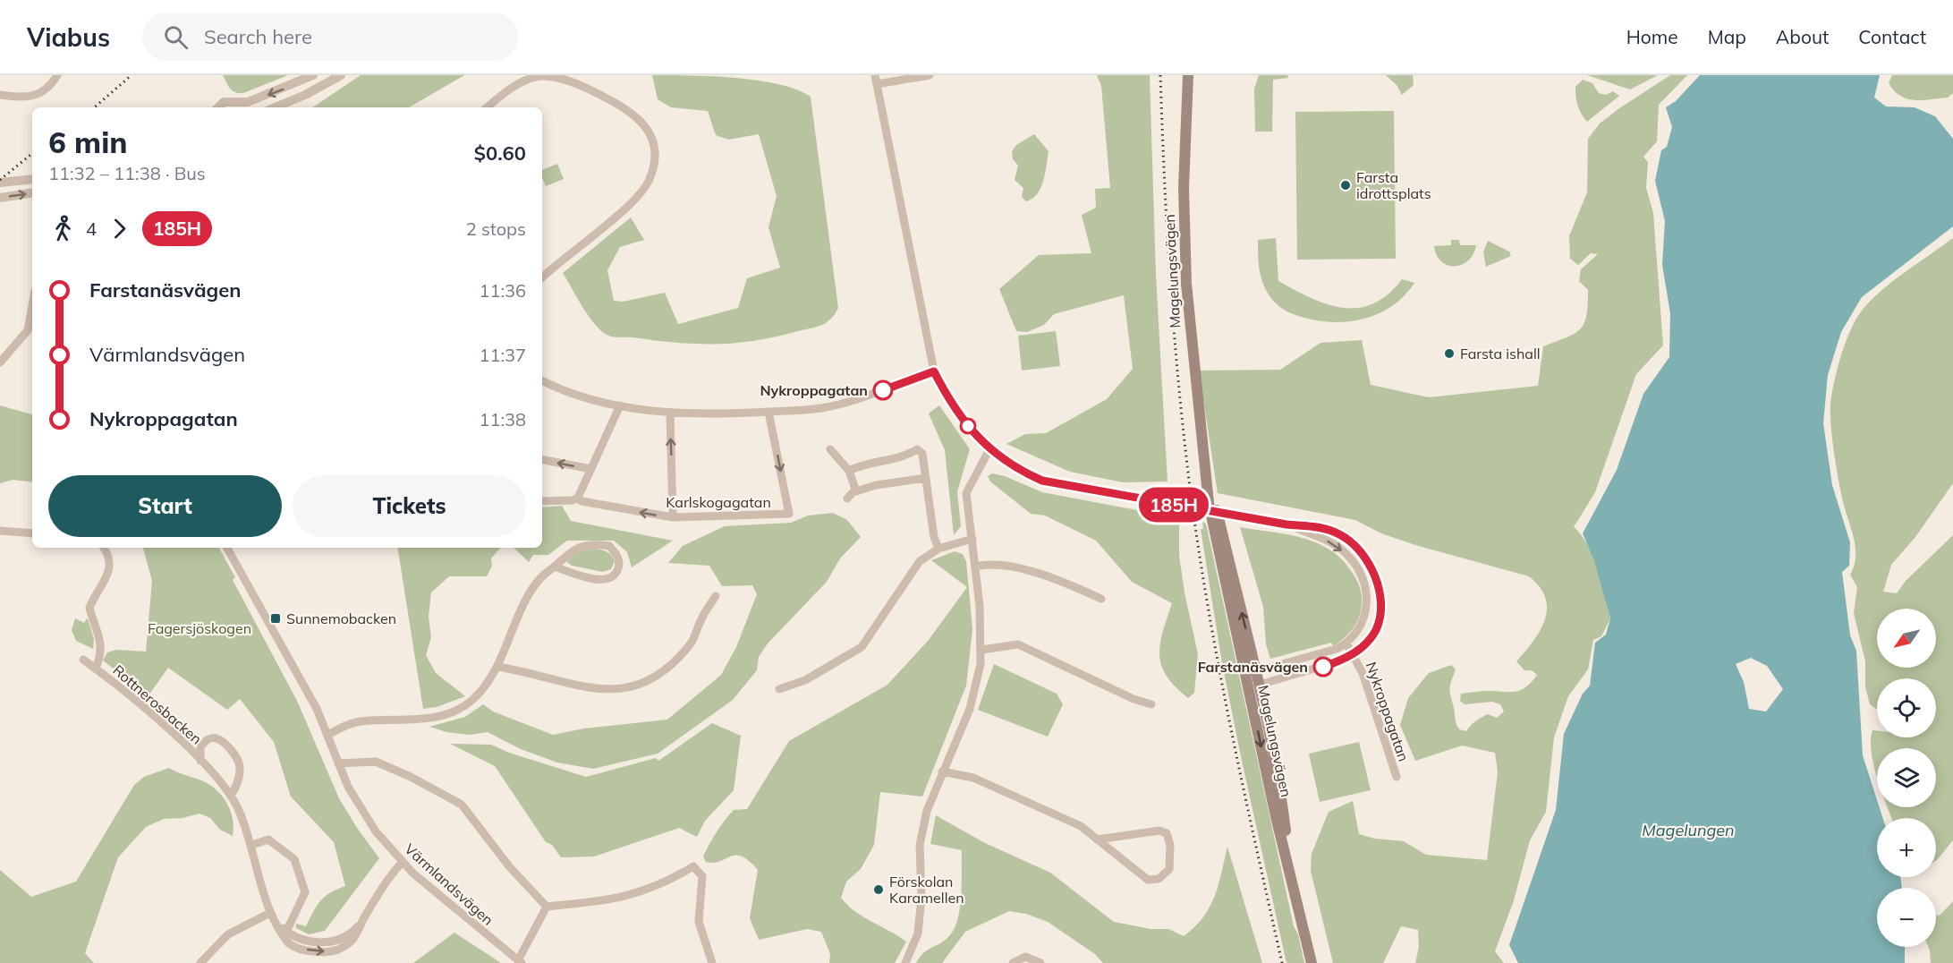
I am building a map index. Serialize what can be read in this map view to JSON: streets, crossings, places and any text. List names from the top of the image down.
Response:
{
  "streets": {
    "main road": ["Magelungsvägen"],
    "street": [
      "Karlskogagatan",
      "Rottnerosbacken",
      "Nykroppagatan",
      "Värmlandsvägen"
    ]
  },
  "crossings": [
    ["Magelungsvägen", "Nykroppagatan"],
    ["Rottnerosbacken", "Värmlandsvägen"]
  ],
  "water": ["Magelungen"],
  "parks": ["Fagersjöskogen"],
  "places": {
    "other": [
      "Farsta idrottsplats",
      "Farsta ishall",
      "Nykroppagatan",
      "Farstanäsvägen",
      "Förskolan Karamellen"
    ],
    "transit": ["Sunnemobacken"]
  },
  "lines": ["bus line 185H"],
  "north": "bottom left",
  "page": {
    "header": "Viabus",
    "search": "Search here",
    "nav": [
      "Home",
      "Map",
      "About",
      "Contact"
    ],
    "on_map": "185H",
    "heading": ["6 min", "11:32 – 11:38 · Bus", "$0.60"],
    "legs": ["4", "185H", "2 stops"],
    "list": [
      {
        "name": "Farstanäsvägen",
        "value": "11:36"
      },
      {
        "name": "Värmlandsvägen",
        "value": "11:37"
      },
      {
        "name": "Nykroppagatan",
        "value": "11:38"
      }
    ],
    "buttons": ["Start", "Tickets"],
    "map_buttons": ["+", "−"]
  }
}
